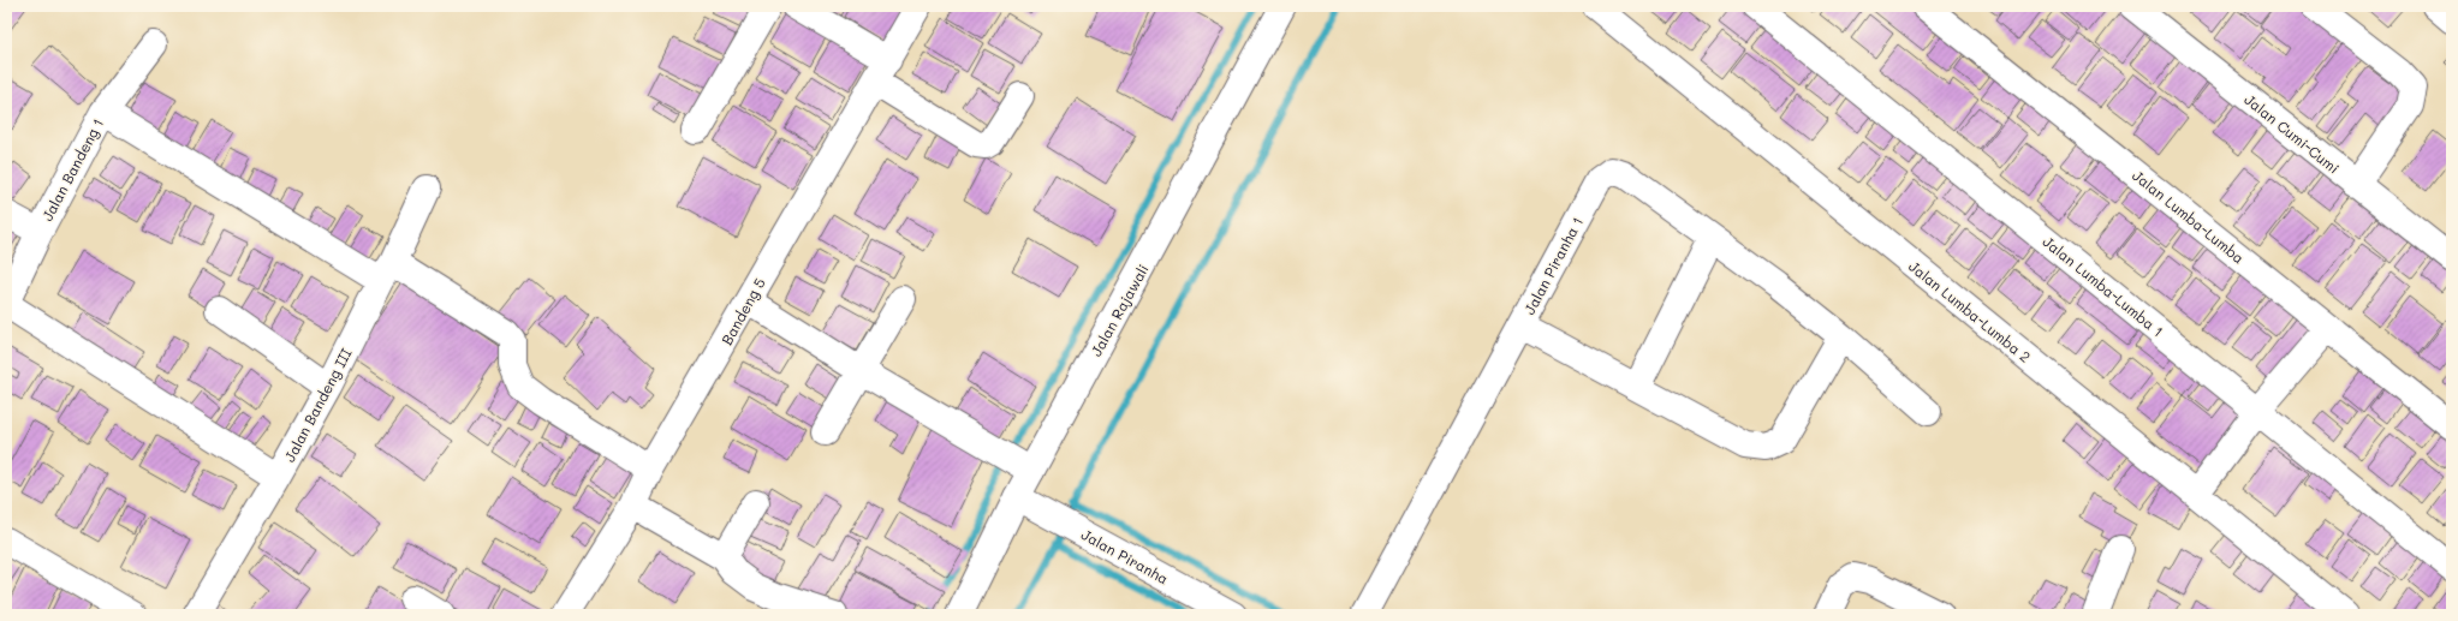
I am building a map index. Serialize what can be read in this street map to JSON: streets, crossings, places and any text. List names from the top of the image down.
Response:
{
  "streets": {
    "street": [
      "Jalan Cumi-Cumi",
      "Jalan Bandeng 1",
      "Jalan Lumba-Lumba",
      "Jalan Piranha 1",
      "Jalan Lumba-Lumba 1",
      "Jalan Rajawali",
      "Bandeng 5",
      "Jalan Lumba-Lumba 2",
      "Jalan Bandeng III",
      "Jalan Piranha"
    ]
  },
  "crossings": [
    ["Jalan Rajawali", "Jalan Piranha"]
  ]
}
